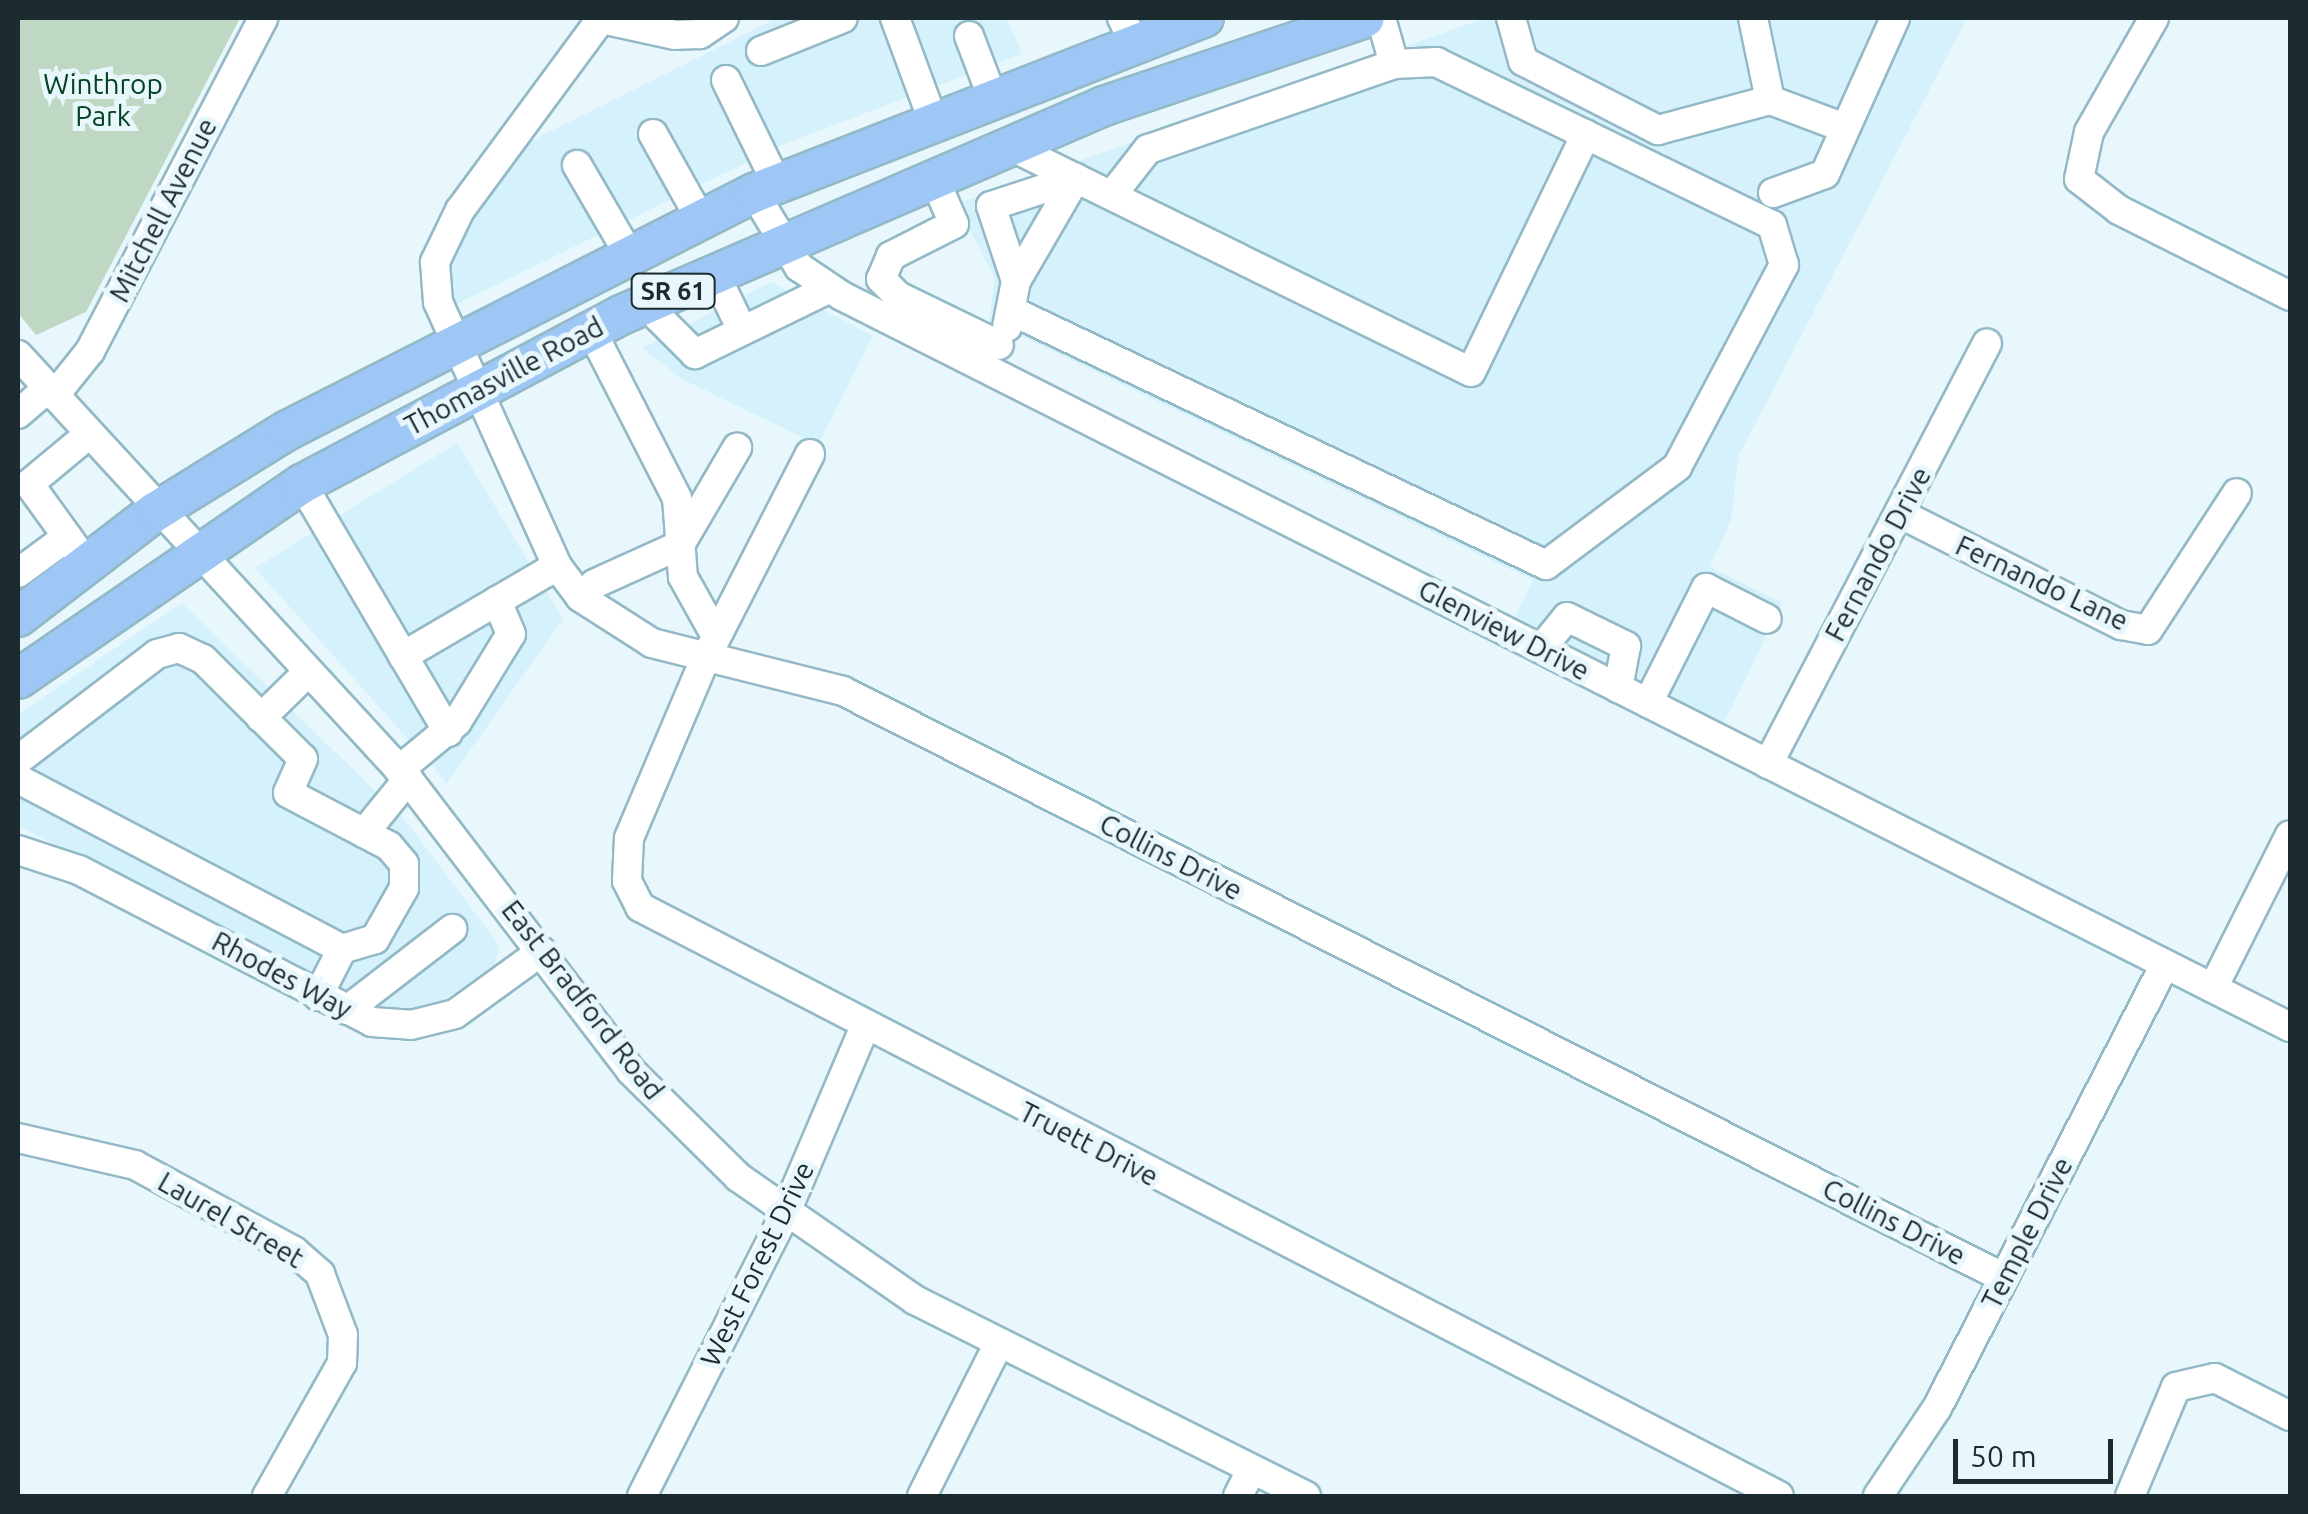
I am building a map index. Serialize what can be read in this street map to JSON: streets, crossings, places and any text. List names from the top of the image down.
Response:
{
  "streets": {
    "main road": ["SR 61", "Thomasville Road"],
    "street": [
      "Mitchell Avenue",
      "Fernando Drive",
      "Fernando Lane",
      "Glenview Drive",
      "Collins Drive",
      "Rhodes Way",
      "East Bradford Road",
      "Truett Drive",
      "Laurel Street",
      "Temple Drive",
      "West Forest Drive"
    ]
  },
  "crossings": [
    ["Mitchell Avenue", "East Bradford Road"],
    ["Thomasville Road", "Glenview Drive"],
    ["Thomasville Road", "Collins Drive"],
    ["Thomasville Road", "East Bradford Road"],
    ["Fernando Drive", "Fernando Lane"],
    ["Fernando Drive", "Glenview Drive"],
    ["Glenview Drive", "Temple Drive"],
    ["Collins Drive", "Truett Drive"],
    ["Collins Drive", "Temple Drive"],
    ["Rhodes Way", "East Bradford Road"],
    ["East Bradford Road", "West Forest Drive"],
    ["Truett Drive", "West Forest Drive"]
  ],
  "parks": ["Winthrop Park"],
  "scale_bar": "50 m"
}
